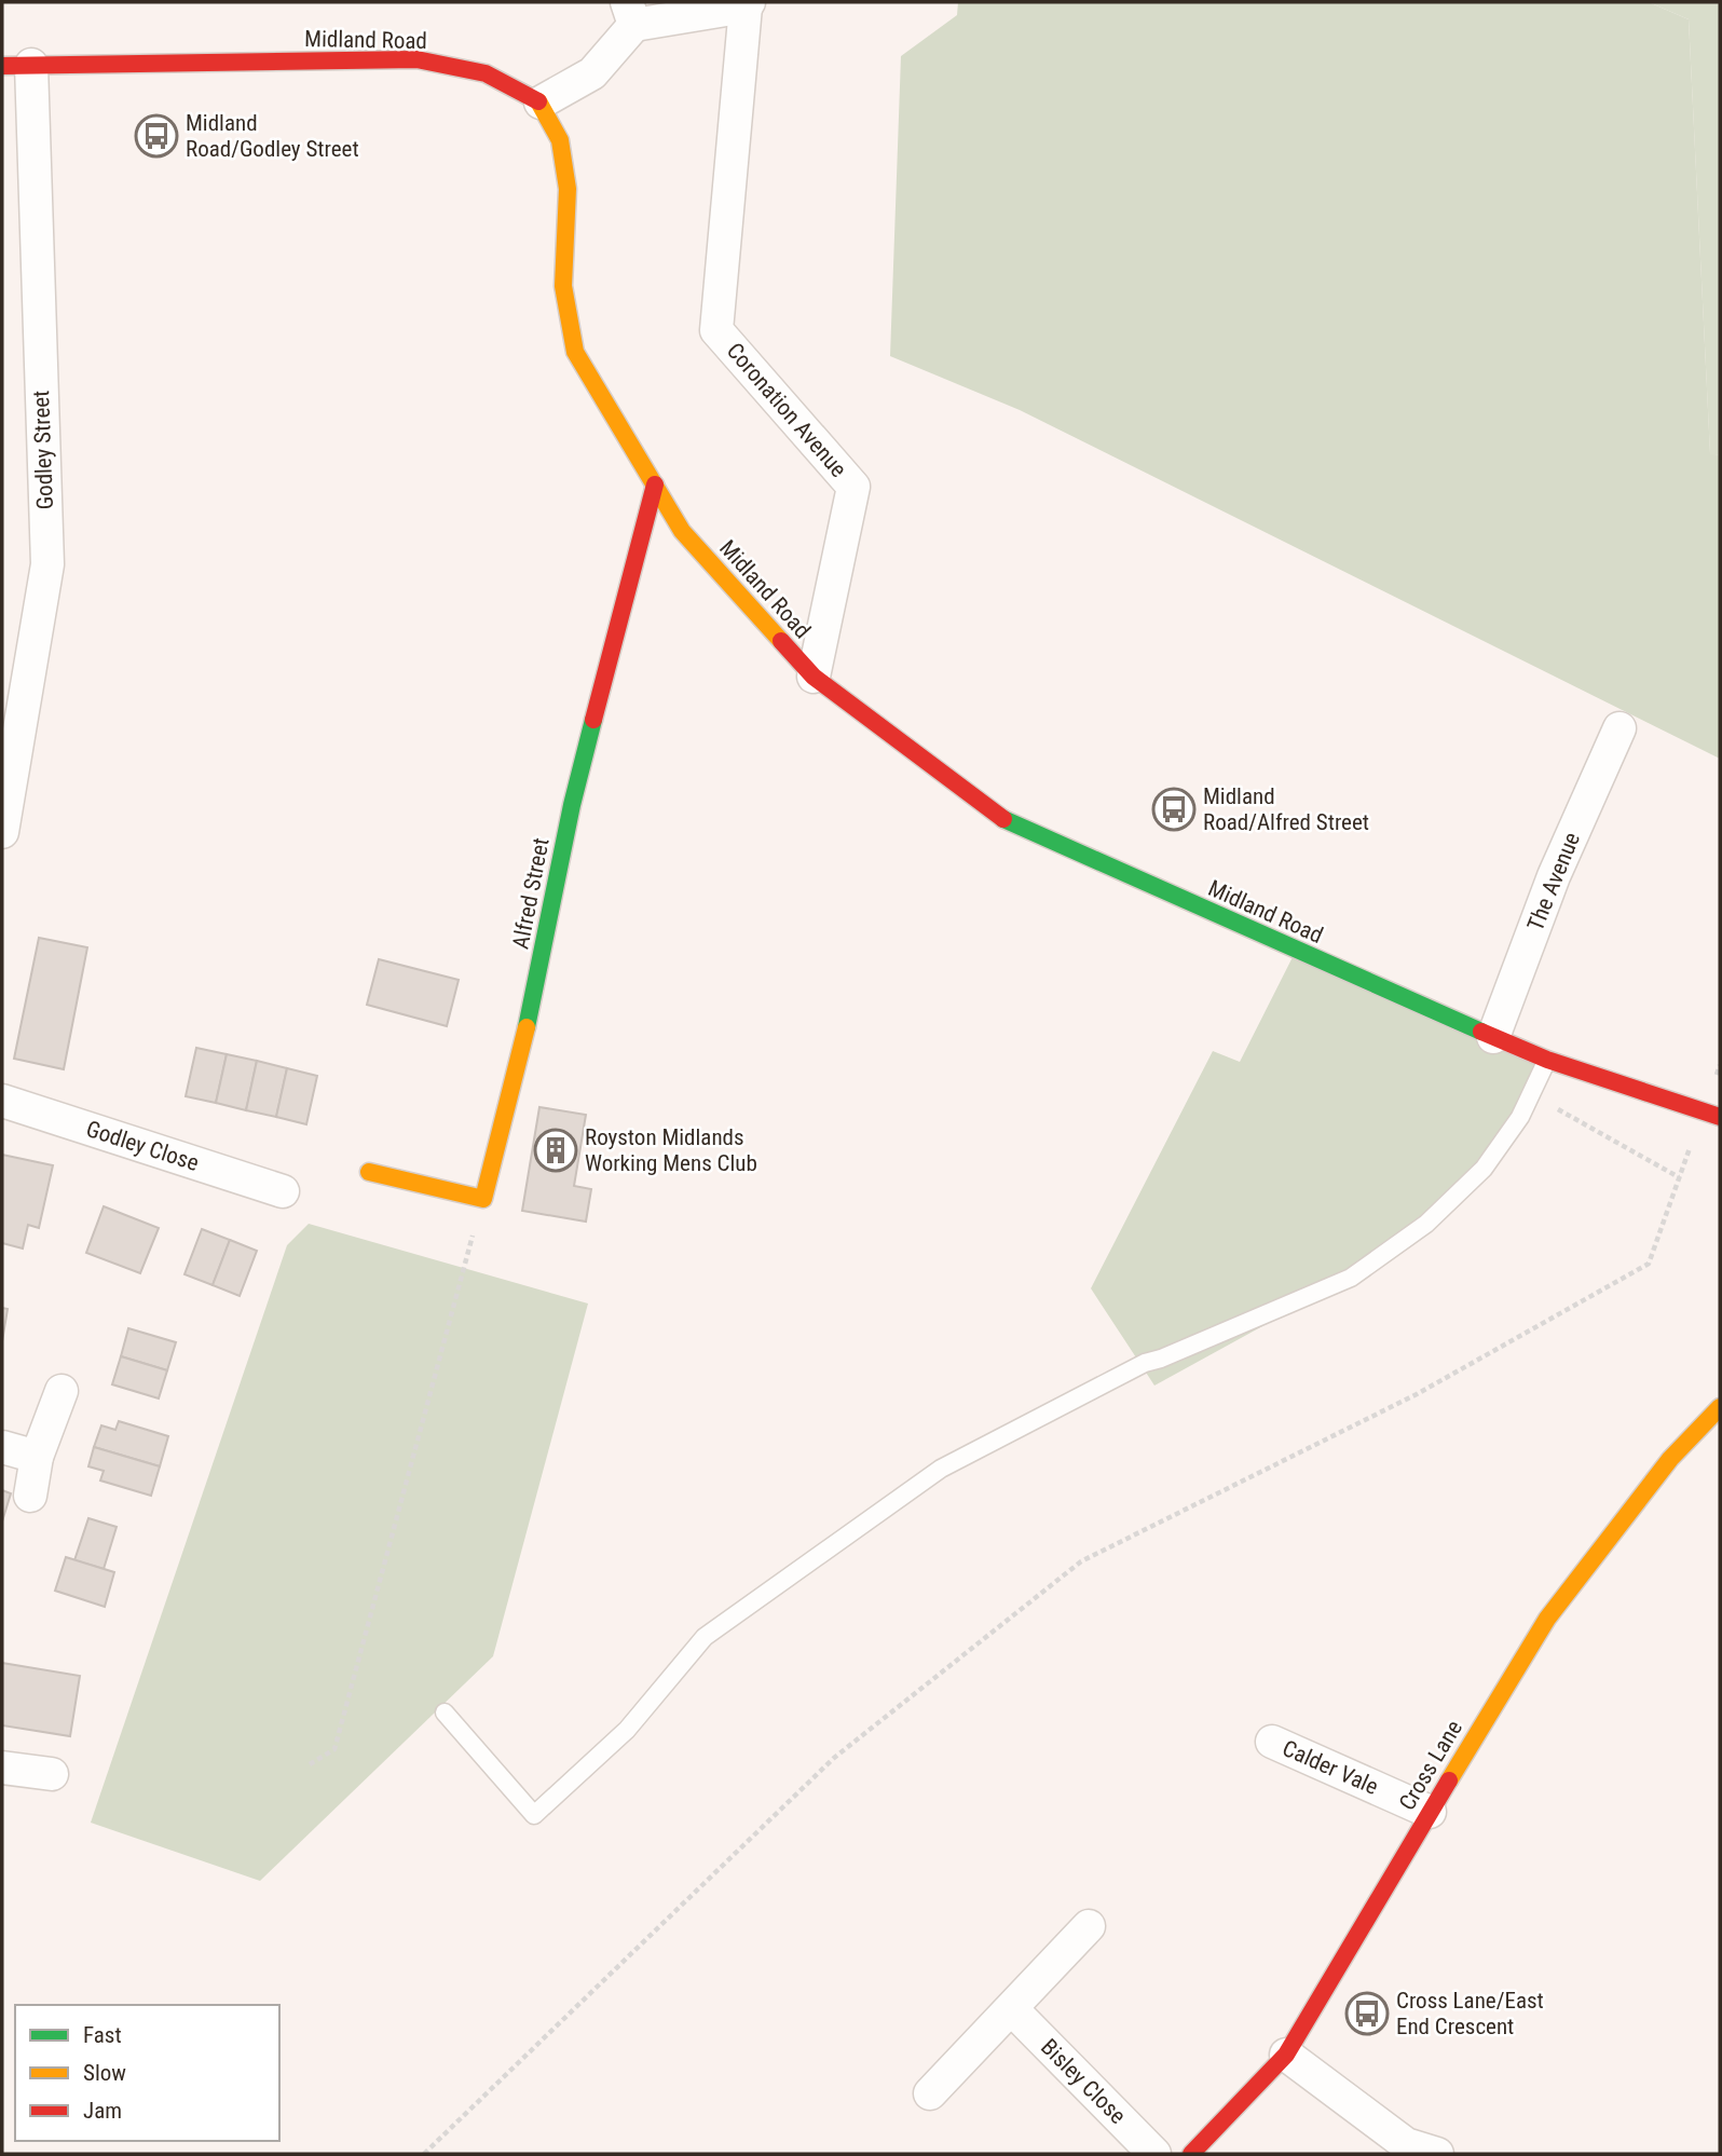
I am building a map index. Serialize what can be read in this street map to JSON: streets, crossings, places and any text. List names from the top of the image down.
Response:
{
  "streets": {
    "main road": ["Midland Road", "Alfred Street", "Cross Lane"],
    "street": [
      "Coronation Avenue",
      "Godley Street",
      "The Avenue",
      "Godley Close",
      "Calder Vale",
      "Bisley Close"
    ]
  },
  "crossings": [
    ["Midland Road", "Coronation Avenue"],
    ["Midland Road", "Godley Street"],
    ["Midland Road", "The Avenue"],
    ["Midland Road", "Alfred Street"],
    ["Cross Lane", "Calder Vale"]
  ],
  "places": {
    "bus stop": ["Midland Road/Godley Street", "Midland Road/Alfred Street", "Cross Lane/East End Crescent"],
    "building": ["Royston Midlands Working Mens Club"]
  },
  "legend": ["Fast", "Slow", "Jam"]
}
